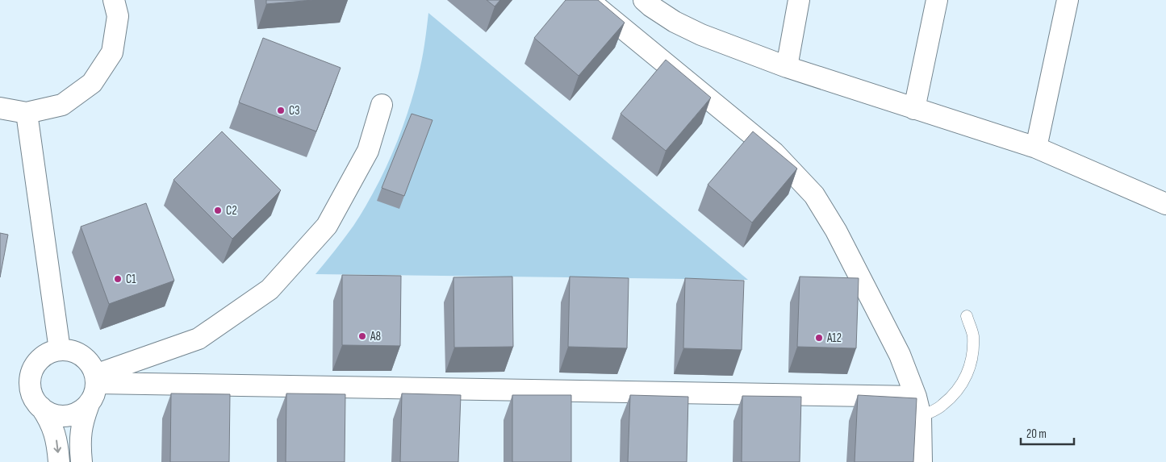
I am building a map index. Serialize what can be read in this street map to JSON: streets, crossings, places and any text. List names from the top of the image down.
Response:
{
  "places": [
    "C3",
    "C2",
    "C1",
    "A8",
    "A12"
  ],
  "scale_bar": "20 m"
}
